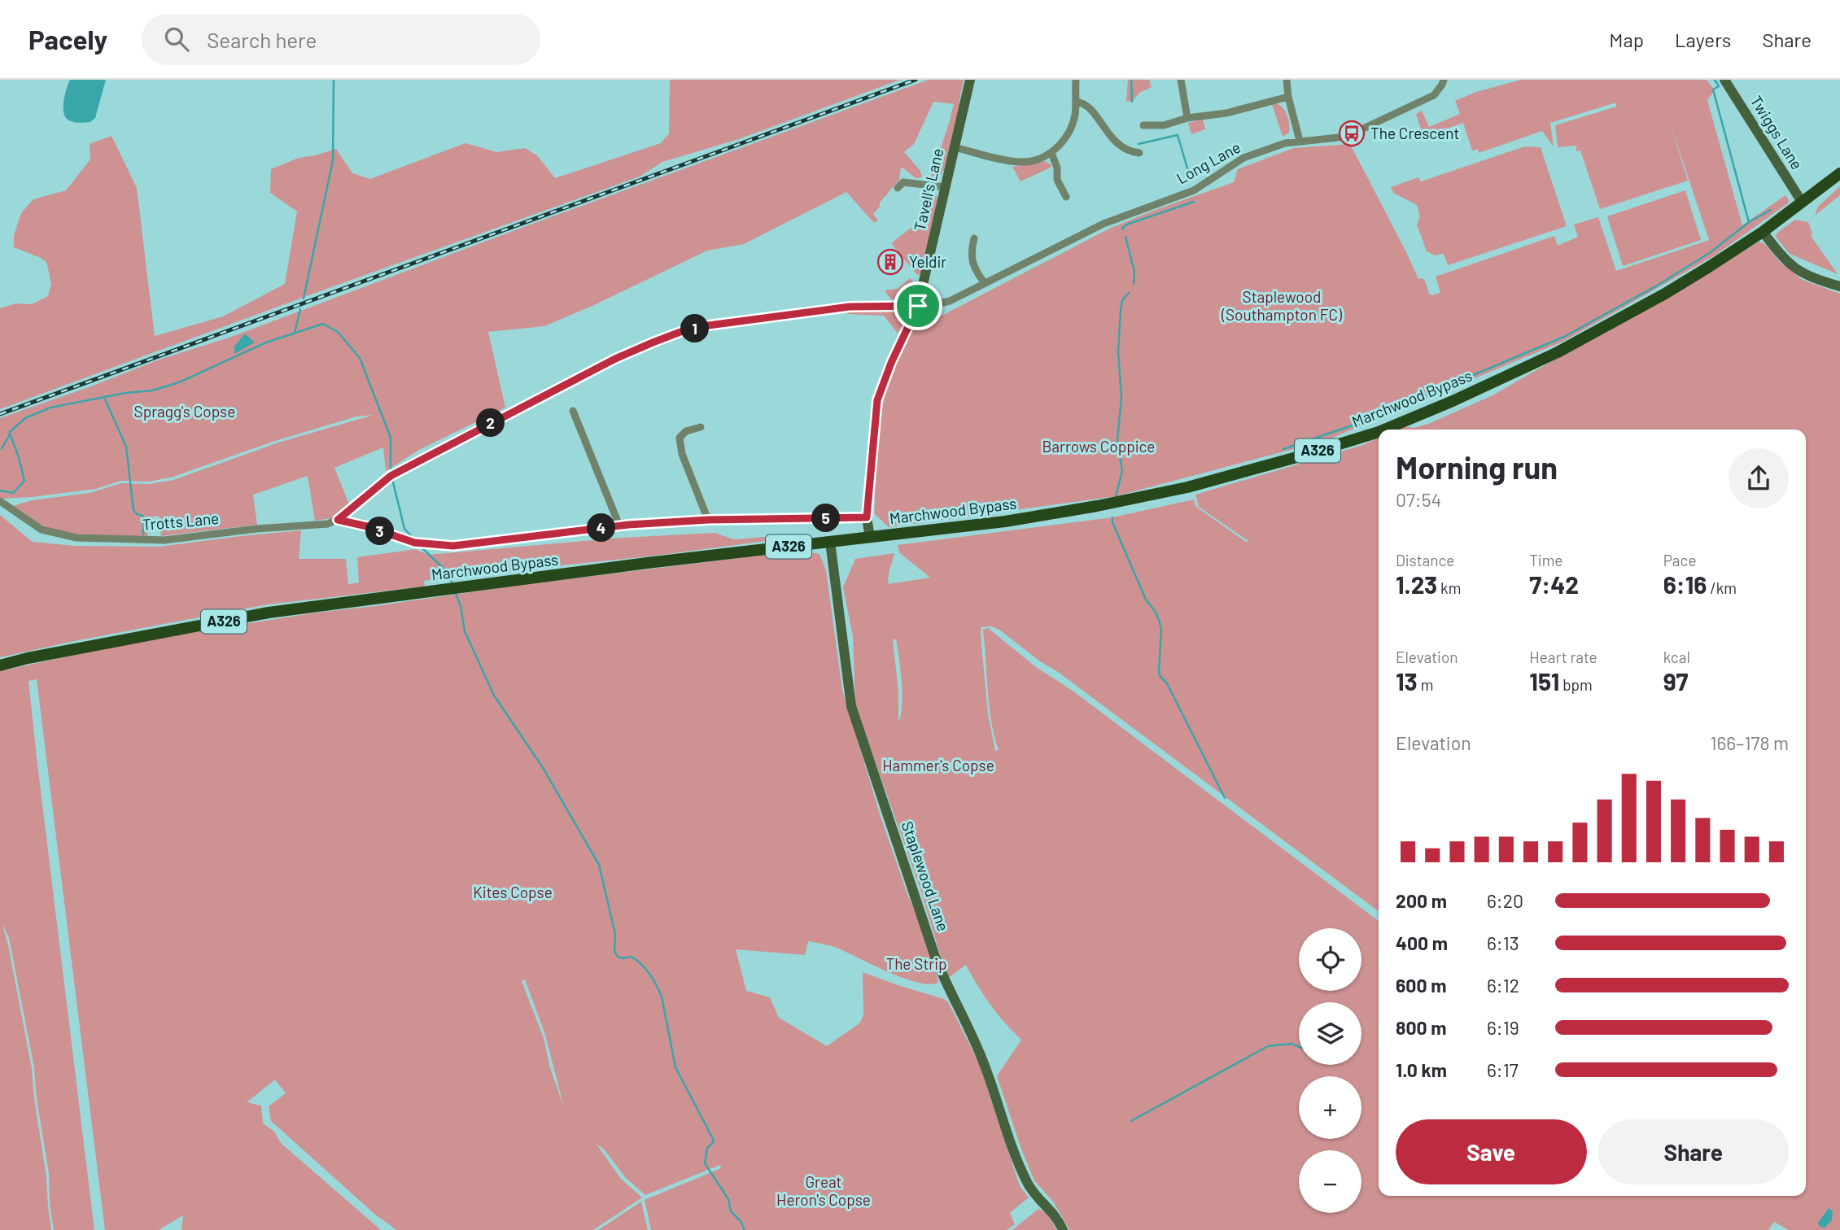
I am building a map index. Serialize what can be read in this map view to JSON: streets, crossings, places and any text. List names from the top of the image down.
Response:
{
  "streets": {
    "main road": ["Marchwood Bypass", "A326"],
    "street": [
      "Twiggs Lane",
      "Long Lane",
      "Tavell's Lane",
      "Trotts Lane",
      "Staplewood Lane"
    ]
  },
  "crossings": [
    ["Twiggs Lane", "Marchwood Bypass"],
    ["Long Lane", "Tavell's Lane"],
    ["Long Lane", "Trotts Lane"],
    ["Marchwood Bypass", "Staplewood Lane"]
  ],
  "parks": [
    "Staplewood (Southampton FC)",
    "Spragg's Copse",
    "Barrows Coppice",
    "Hammer's Copse",
    "Kites Copse",
    "The Strip",
    "Great Heron's Copse"
  ],
  "places": {
    "bus stop": ["The Crescent"],
    "building": ["Yeldir"]
  },
  "page": {
    "header": "Pacely",
    "search": "Search here",
    "nav": ["Map", "Layers", "Share"],
    "pins": [
      "1",
      "2",
      "5",
      "4",
      "3"
    ],
    "heading": ["Morning run", "07:54"],
    "stats": [
      ["Distance", "1.23 km"],
      ["Time", "7:42"],
      ["Pace", "6:16 /km"],
      ["Elevation", "13 m"],
      ["Heart rate", "151 bpm"],
      ["kcal", "97"]
    ],
    "chart": ["Elevation", "166–178 m"],
    "list": [
      {
        "name": "200 m",
        "note": "6:20"
      },
      {
        "name": "400 m",
        "note": "6:13"
      },
      {
        "name": "600 m",
        "note": "6:12"
      },
      {
        "name": "800 m",
        "note": "6:19"
      },
      {
        "name": "1.0 km",
        "note": "6:17"
      }
    ],
    "map_buttons": ["+", "−"],
    "buttons": ["Save", "Share"]
  }
}
